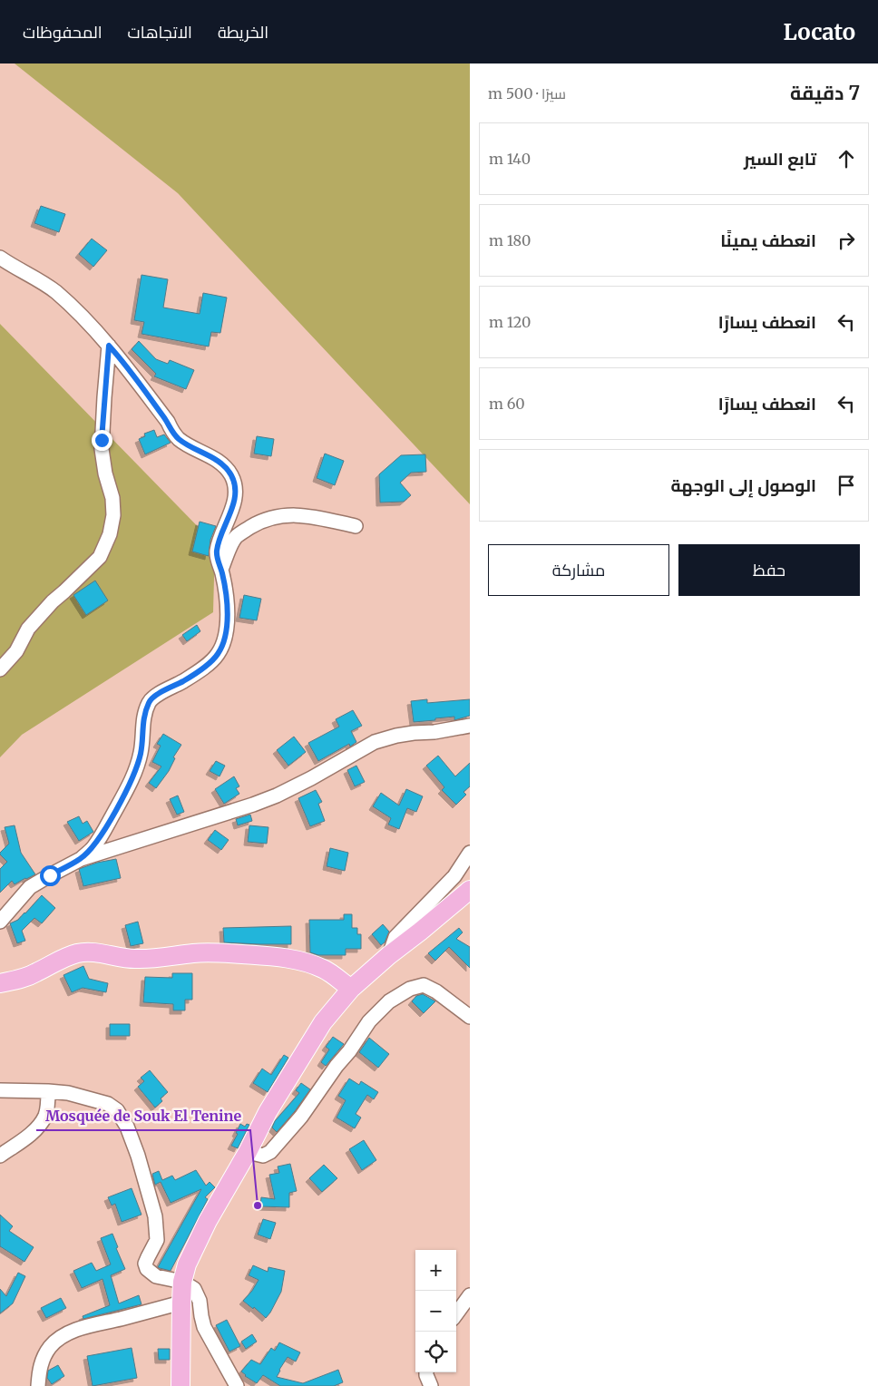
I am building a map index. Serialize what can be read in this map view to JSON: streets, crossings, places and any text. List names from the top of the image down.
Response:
{
  "places": ["Mosquée de Souk El Tenine"],
  "page": {
    "header": "Locato",
    "nav": ["الخريطة", "الاتجاهات", "المحفوظات"],
    "heading": ["7 دقيقة", "سيرًا · 500 m"],
    "list": [
      ["تابع السير", "140 m"],
      ["انعطف يمينًا", "180 m"],
      ["انعطف يسارًا", "120 m"],
      ["انعطف يسارًا", "60 m"],
      "الوصول إلى الوجهة"
    ],
    "buttons": ["حفظ", "مشاركة"],
    "map_buttons": ["+", "−"]
  }
}
